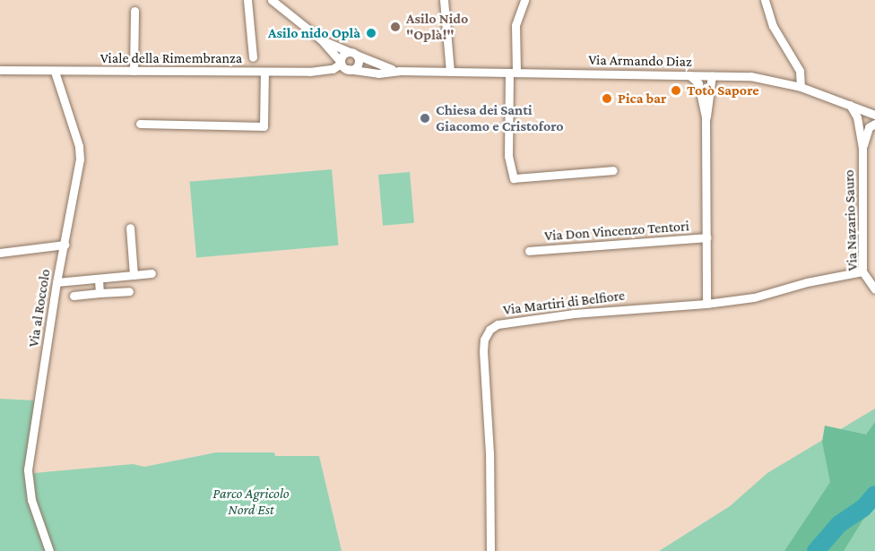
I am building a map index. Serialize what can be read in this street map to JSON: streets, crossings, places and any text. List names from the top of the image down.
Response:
{
  "streets": {
    "street": [
      "Viale della Rimembranza",
      "Via Armando Diaz",
      "Via Nazario Sauro",
      "Via Don Vincenzo Tentori",
      "Via Martiri di Belfiore",
      "Via al Roccolo"
    ]
  },
  "crossings": [
    ["Viale della Rimembranza", "Via Armando Diaz"],
    ["Viale della Rimembranza", "Via al Roccolo"],
    ["Via Armando Diaz", "Via Nazario Sauro"],
    ["Via Armando Diaz", "Via Don Vincenzo Tentori"],
    ["Via Nazario Sauro", "Via Martiri di Belfiore"],
    ["Via Don Vincenzo Tentori", "Via Martiri di Belfiore"]
  ],
  "parks": ["Parco Agricolo Nord Est"],
  "places": [
    "Asilo Nido \"Oplà!\"",
    "Asilo nido Oplà",
    "Totò Sapore",
    "Pica bar",
    "Chiesa dei Santi Giacomo e Cristoforo"
  ]
}
